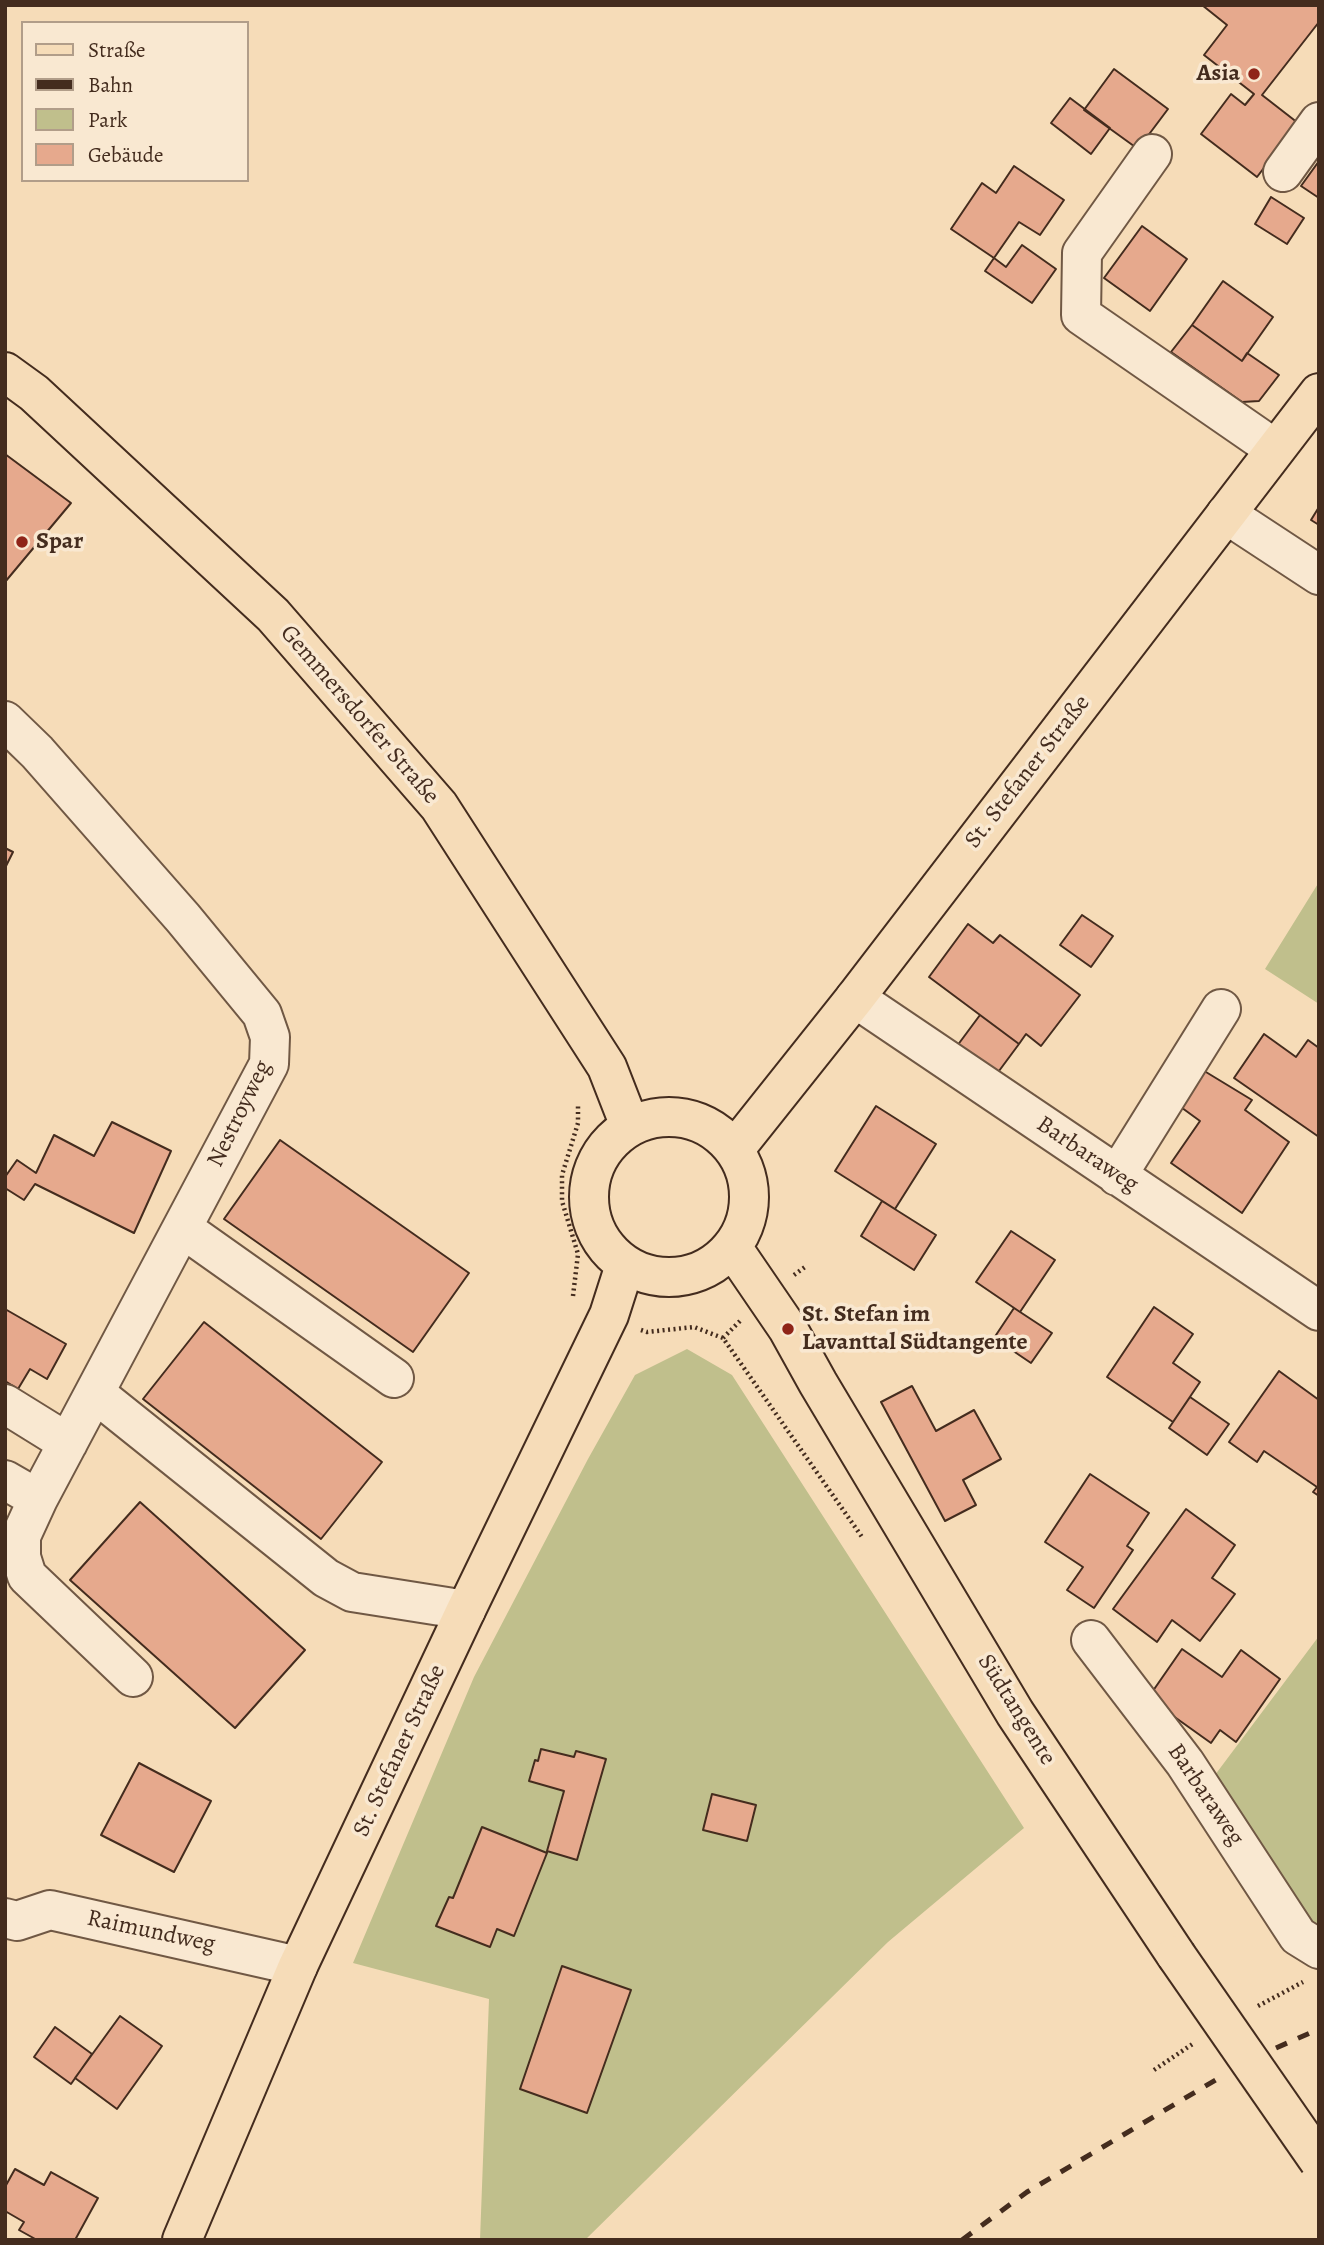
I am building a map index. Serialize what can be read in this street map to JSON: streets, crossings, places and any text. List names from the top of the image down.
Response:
{
  "streets": {
    "main road": ["Gemmersdorfer Straße", "St. Stefaner Straße", "Südtangente"],
    "street": ["Nestroyweg", "Barbaraweg", "Raimundweg"]
  },
  "crossings": [
    ["Gemmersdorfer Straße", "St. Stefaner Straße"],
    ["Gemmersdorfer Straße", "Südtangente"],
    ["St. Stefaner Straße", "Barbaraweg"],
    ["St. Stefaner Straße", "Südtangente"],
    ["St. Stefaner Straße", "Raimundweg"]
  ],
  "places": ["Asia", "Spar", "St. Stefan im Lavanttal Südtangente"],
  "legend": [
    "Straße",
    "Bahn",
    "Park",
    "Gebäude"
  ]
}
